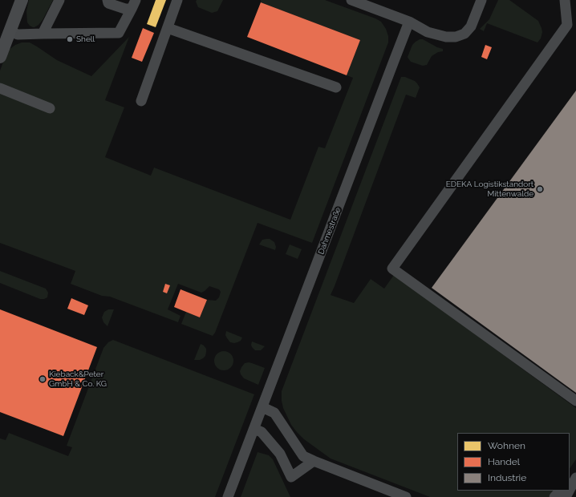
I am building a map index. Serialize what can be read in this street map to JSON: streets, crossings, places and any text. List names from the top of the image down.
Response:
{
  "streets": {
    "street": ["Dahmestraße"]
  },
  "places": ["Shell", "EDEKA Logistikstandort Mittenwalde", "Kieback&Peter GmbH & Co. KG"],
  "legend": ["Wohnen", "Handel", "Industrie"]
}
